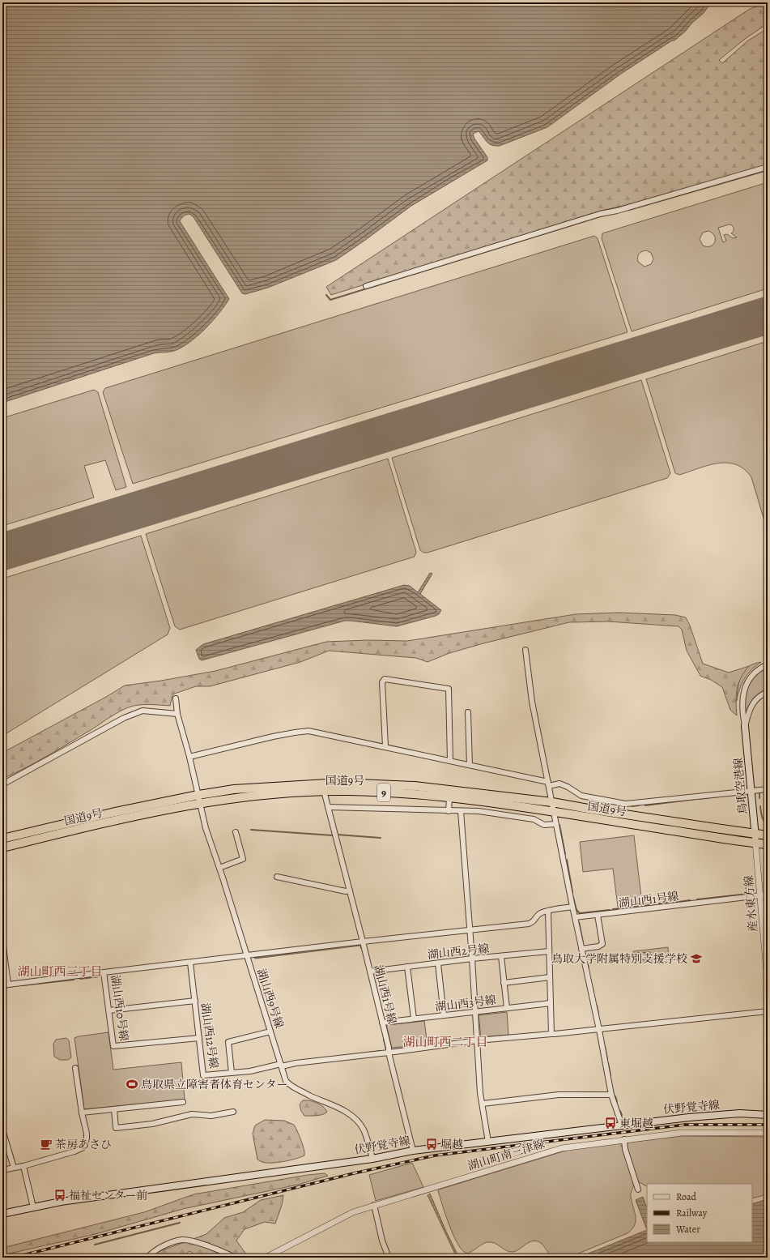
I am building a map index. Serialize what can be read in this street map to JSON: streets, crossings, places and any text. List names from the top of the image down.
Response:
{
  "streets": {
    "highway": ["国道9号", "9"],
    "main road": ["鳥取空港線", "伏野覚寺線"],
    "street": [
      "湖山西1号線",
      "産水東方線",
      "湖山西2号線",
      "湖山西9号線",
      "湖山西3号線",
      "湖山西10号線",
      "湖山西12号線",
      "湖山町南三津線"
    ]
  },
  "crossings": [
    ["国道9号", "鳥取空港線"],
    ["国道9号", "湖山西1号線"],
    ["国道9号", "産水東方線"],
    ["国道9号", "湖山西9号線"],
    ["鳥取空港線", "産水東方線"],
    ["湖山西1号線", "産水東方線"],
    ["湖山西1号線", "湖山西2号線"],
    ["湖山西1号線", "湖山西3号線"],
    ["湖山西1号線", "湖山西10号線"],
    ["湖山西1号線", "湖山西12号線"],
    ["湖山西1号線", "伏野覚寺線"],
    ["湖山西9号線", "湖山西10号線"],
    ["湖山西9号線", "湖山西12号線"],
    ["湖山西9号線", "伏野覚寺線"],
    ["湖山西10号線", "湖山西12号線"]
  ],
  "districts": ["湖山町西三丁目", "湖山町西二丁目"],
  "places": {
    "school or university": ["鳥取大学附属特別支援学校"],
    "sports": ["鳥取県立障害者体育センター"],
    "bus stop": ["東堀越", "堀越", "福祉センター前"],
    "cafe": ["茶房あさひ"]
  },
  "legend": ["Road", "Railway", "Water"]
}
